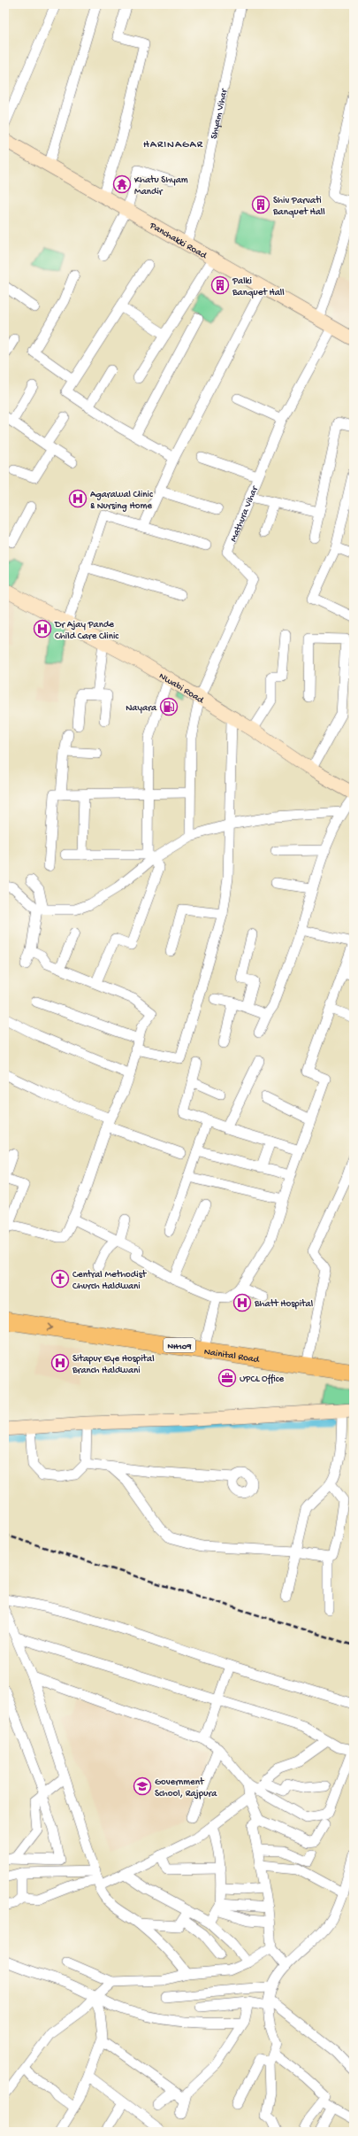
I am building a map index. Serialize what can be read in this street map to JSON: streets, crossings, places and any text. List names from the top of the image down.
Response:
{
  "streets": {
    "highway": ["NH109", "Nainital Road"],
    "street": [
      "Shyam Vihar",
      "Panchakki Road",
      "Mathura Vihar",
      "Nwabi Road"
    ]
  },
  "crossings": [
    ["Shyam Vihar", "Panchakki Road"],
    ["Panchakki Road", "Mathura Vihar"],
    ["Mathura Vihar", "Nwabi Road"]
  ],
  "districts": ["HARINAGAR"],
  "places": {
    "temple": ["Khatu Shyam Mandir"],
    "building": ["Shiv Parvati Banquet Hall", "Palki Banquet Hall"],
    "hospital": [
      "Agarawal Clinic & Nursing Home",
      "Dr Ajay Pande Child Care Clinic",
      "Bhatt Hospital",
      "Sitapur Eye Hospital Branch Haldwani"
    ],
    "fuel station": ["Nayara"],
    "church": ["Central Methodist Church Haldwani"],
    "office": ["UPCL Office"],
    "school or university": ["Government School, Rajpura"]
  }
}
